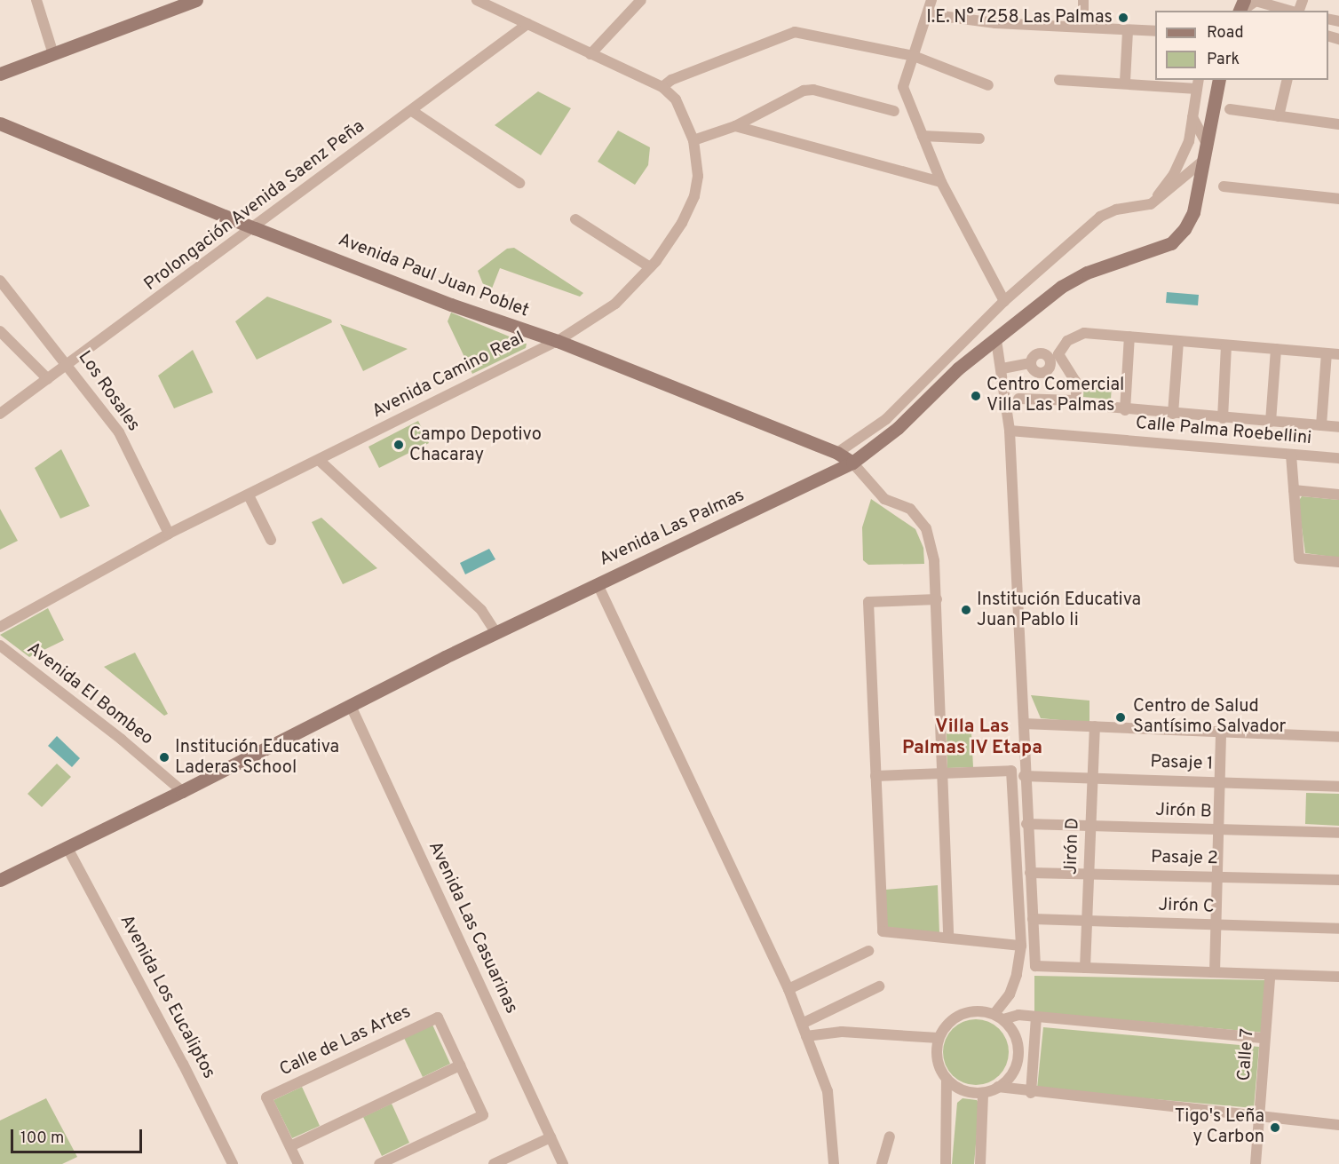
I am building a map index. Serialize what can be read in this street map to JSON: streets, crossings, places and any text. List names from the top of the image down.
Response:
{
  "streets": {
    "main road": ["Avenida Paul Juan Poblet", "Avenida Las Palmas"],
    "street": [
      "Prolongación Avenida Saenz Peña",
      "Avenida Camino Real",
      "Los Rosales",
      "Calle Palma Roebellini",
      "Avenida El Bombeo",
      "Pasaje 1",
      "Jirón B",
      "Jirón D",
      "Pasaje 2",
      "Jirón C",
      "Avenida Las Casuarinas",
      "Avenida Los Eucaliptos",
      "Calle de Las Artes",
      "Calle 7"
    ]
  },
  "crossings": [
    ["Prolongación Avenida Saenz Peña", "Avenida Paul Juan Poblet"],
    ["Prolongación Avenida Saenz Peña", "Avenida Camino Real"],
    ["Prolongación Avenida Saenz Peña", "Los Rosales"],
    ["Avenida Paul Juan Poblet", "Avenida Camino Real"],
    ["Avenida Paul Juan Poblet", "Avenida Las Palmas"],
    ["Avenida Camino Real", "Los Rosales"],
    ["Avenida Las Palmas", "Avenida El Bombeo"],
    ["Avenida Las Palmas", "Avenida Las Casuarinas"],
    ["Avenida Las Palmas", "Avenida Los Eucaliptos"],
    ["Pasaje 1", "Jirón D"],
    ["Jirón B", "Jirón D"],
    ["Jirón D", "Pasaje 2"],
    ["Jirón D", "Jirón C"]
  ],
  "districts": ["Villa Las Palmas IV Etapa"],
  "places": [
    "I.E. N° 7258 Las Palmas",
    "Centro Comercial Villa Las Palmas",
    "Campo Depotivo Chacaray",
    "Institución Educativa Juan Pablo Ii",
    "Centro de Salud Santísimo Salvador",
    "Institución Educativa Laderas School",
    "Tigo's Leña y Carbon"
  ],
  "legend": ["Road", "Park"],
  "scale_bar": "100 m"
}
